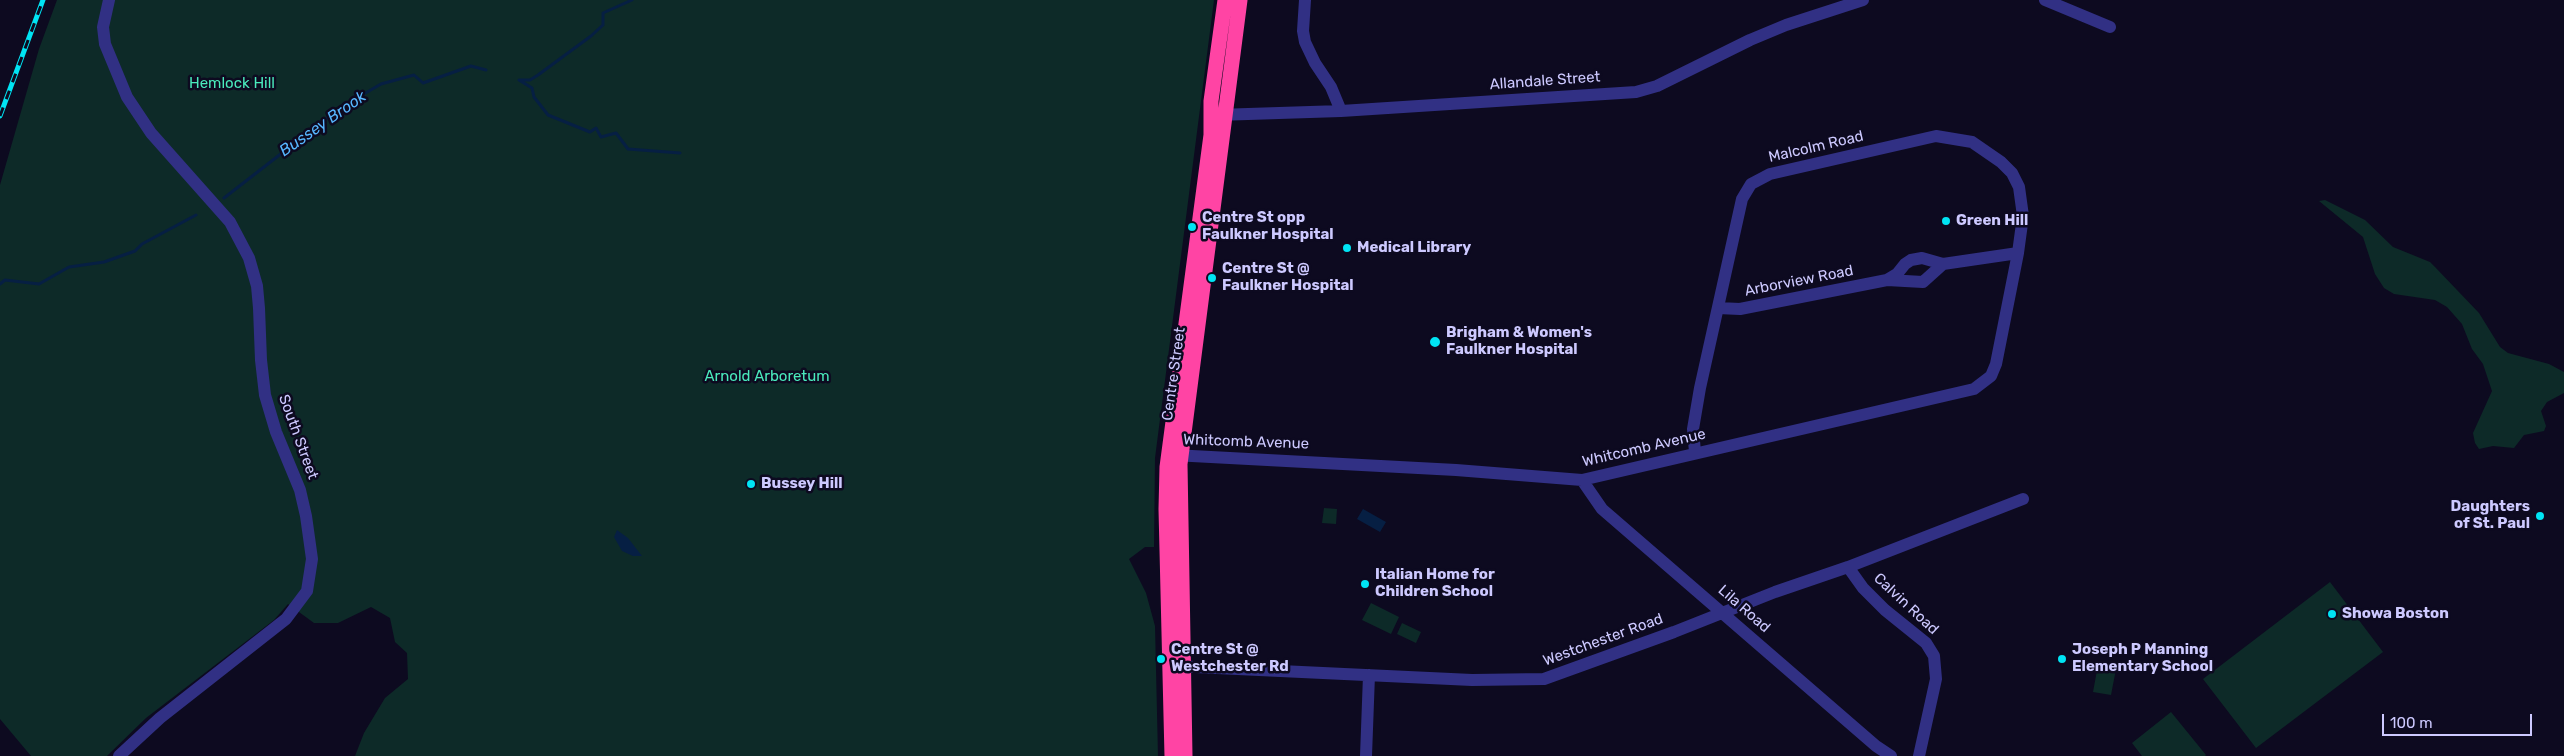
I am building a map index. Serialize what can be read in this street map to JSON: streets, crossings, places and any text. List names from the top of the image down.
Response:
{
  "streets": {
    "highway": ["Centre Street"],
    "street": [
      "Allandale Street",
      "Malcolm Road",
      "Arborview Road",
      "South Street",
      "Whitcomb Avenue",
      "Calvin Road",
      "Lila Road",
      "Westchester Road"
    ]
  },
  "crossings": [
    ["Allandale Street", "Centre Street"],
    ["Malcolm Road", "Arborview Road"],
    ["Malcolm Road", "Whitcomb Avenue"],
    ["Centre Street", "Whitcomb Avenue"],
    ["Centre Street", "Westchester Road"],
    ["Whitcomb Avenue", "Lila Road"],
    ["Calvin Road", "Westchester Road"],
    ["Lila Road", "Westchester Road"]
  ],
  "water": ["Bussey Brook"],
  "parks": ["Hemlock Hill", "Arnold Arboretum"],
  "places": [
    "Green Hill",
    "Centre St opp Faulkner Hospital",
    "Medical Library",
    "Centre St @ Faulkner Hospital",
    "Brigham & Women's Faulkner Hospital",
    "Bussey Hill",
    "Daughters of St. Paul",
    "Italian Home for Children School",
    "Showa Boston",
    "Centre St @ Westchester Rd",
    "Joseph P Manning Elementary School"
  ],
  "scale_bar": "100 m"
}
